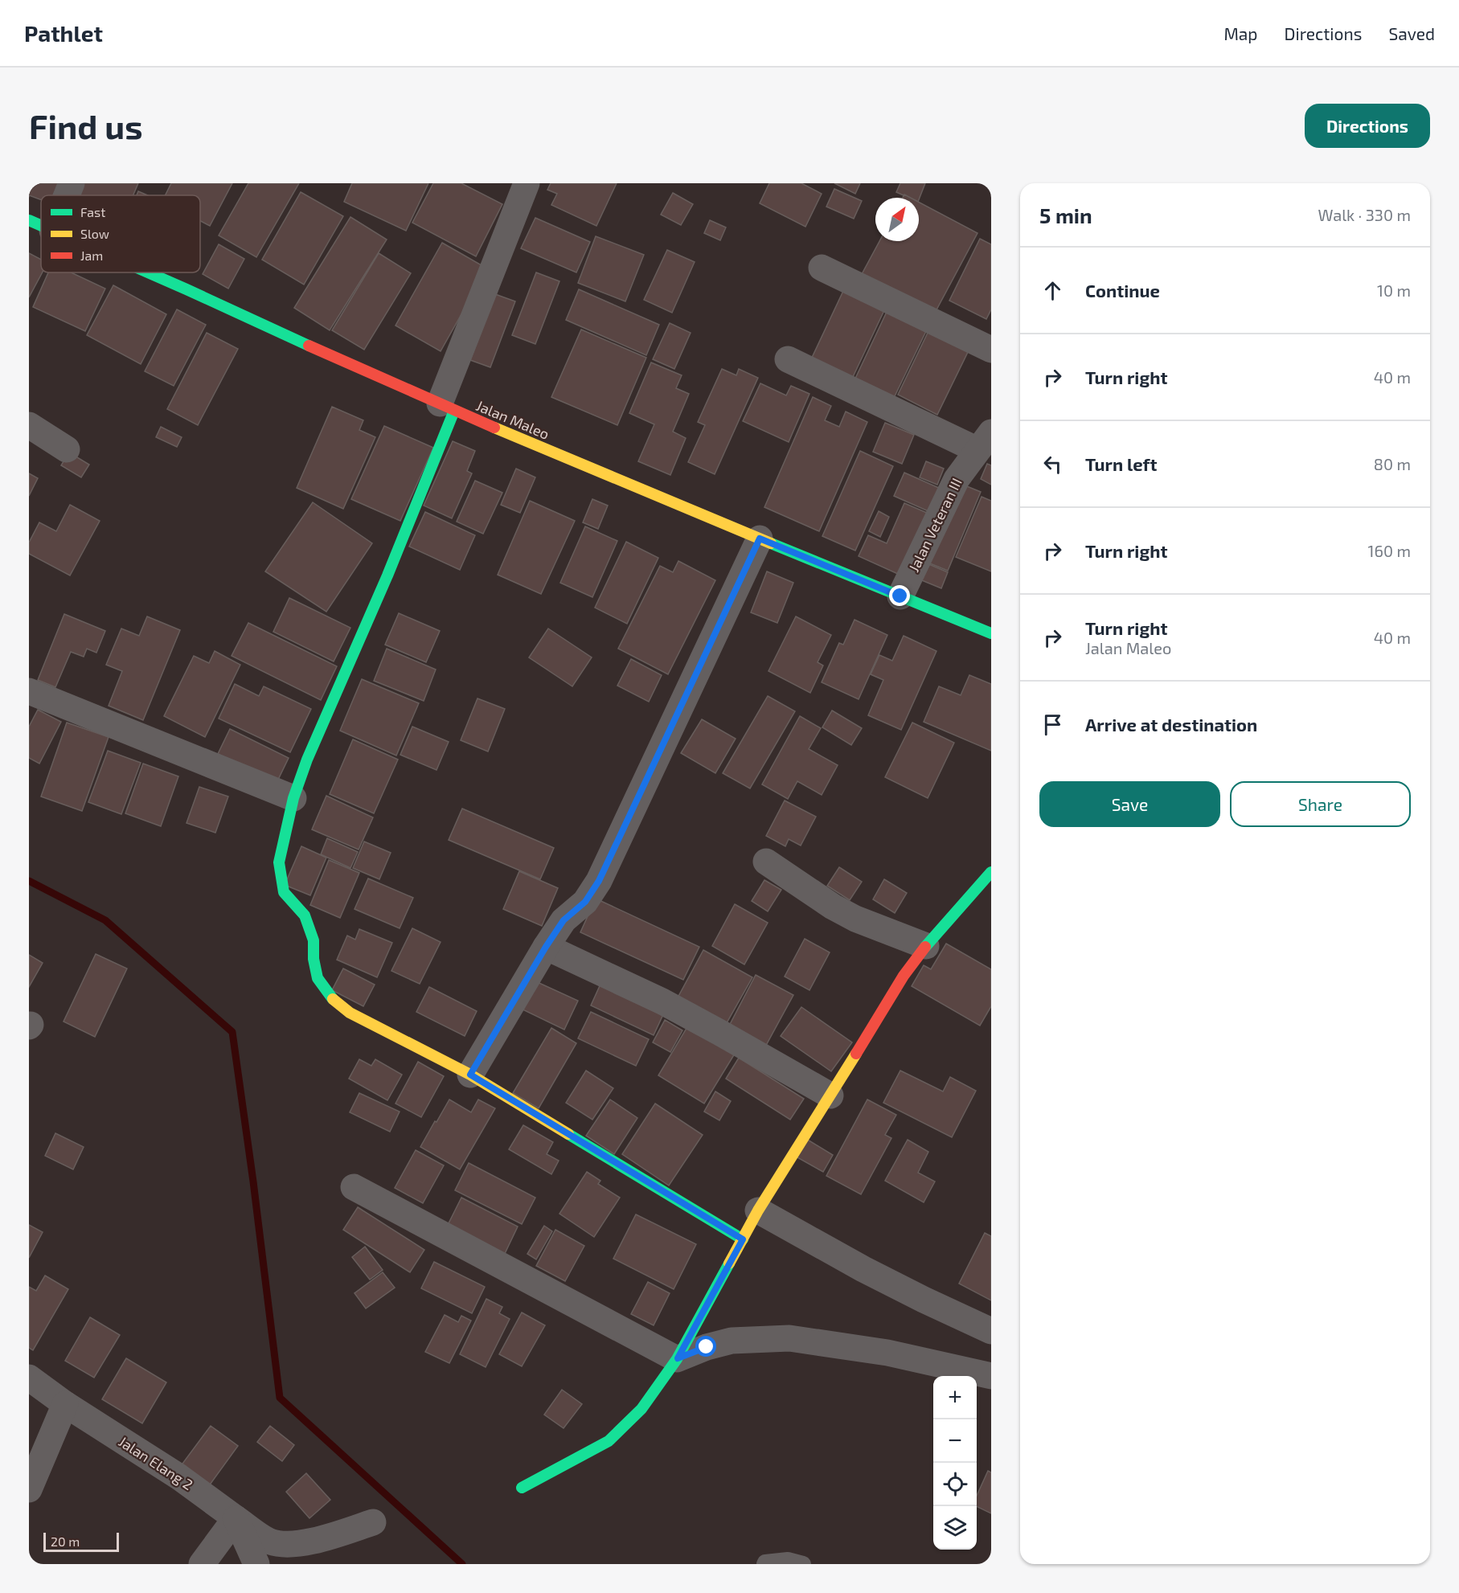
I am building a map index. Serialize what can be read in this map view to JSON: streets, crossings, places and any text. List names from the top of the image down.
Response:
{
  "streets": {
    "street": ["Jalan Maleo", "Jalan Veteran III", "Jalan Elang 2"]
  },
  "crossings": [
    ["Jalan Maleo", "Jalan Veteran III"]
  ],
  "legend": ["Fast", "Slow", "Jam"],
  "scale_bar": "20 m",
  "north": "top right",
  "page": {
    "header": "Pathlet",
    "nav": ["Map", "Directions", "Saved"],
    "buttons": [
      "Directions",
      ["Save", "Share"]
    ],
    "title": "Find us",
    "heading": ["5 min", "Walk · 330 m"],
    "list": [
      ["Continue", "10 m"],
      ["Turn right", "40 m"],
      ["Turn left", "80 m"],
      ["Turn right", "160 m"],
      ["Turn right", "Jalan Maleo", "40 m"],
      "Arrive at destination"
    ],
    "map_buttons": ["+", "−"],
    "scale": "20 m"
  }
}
